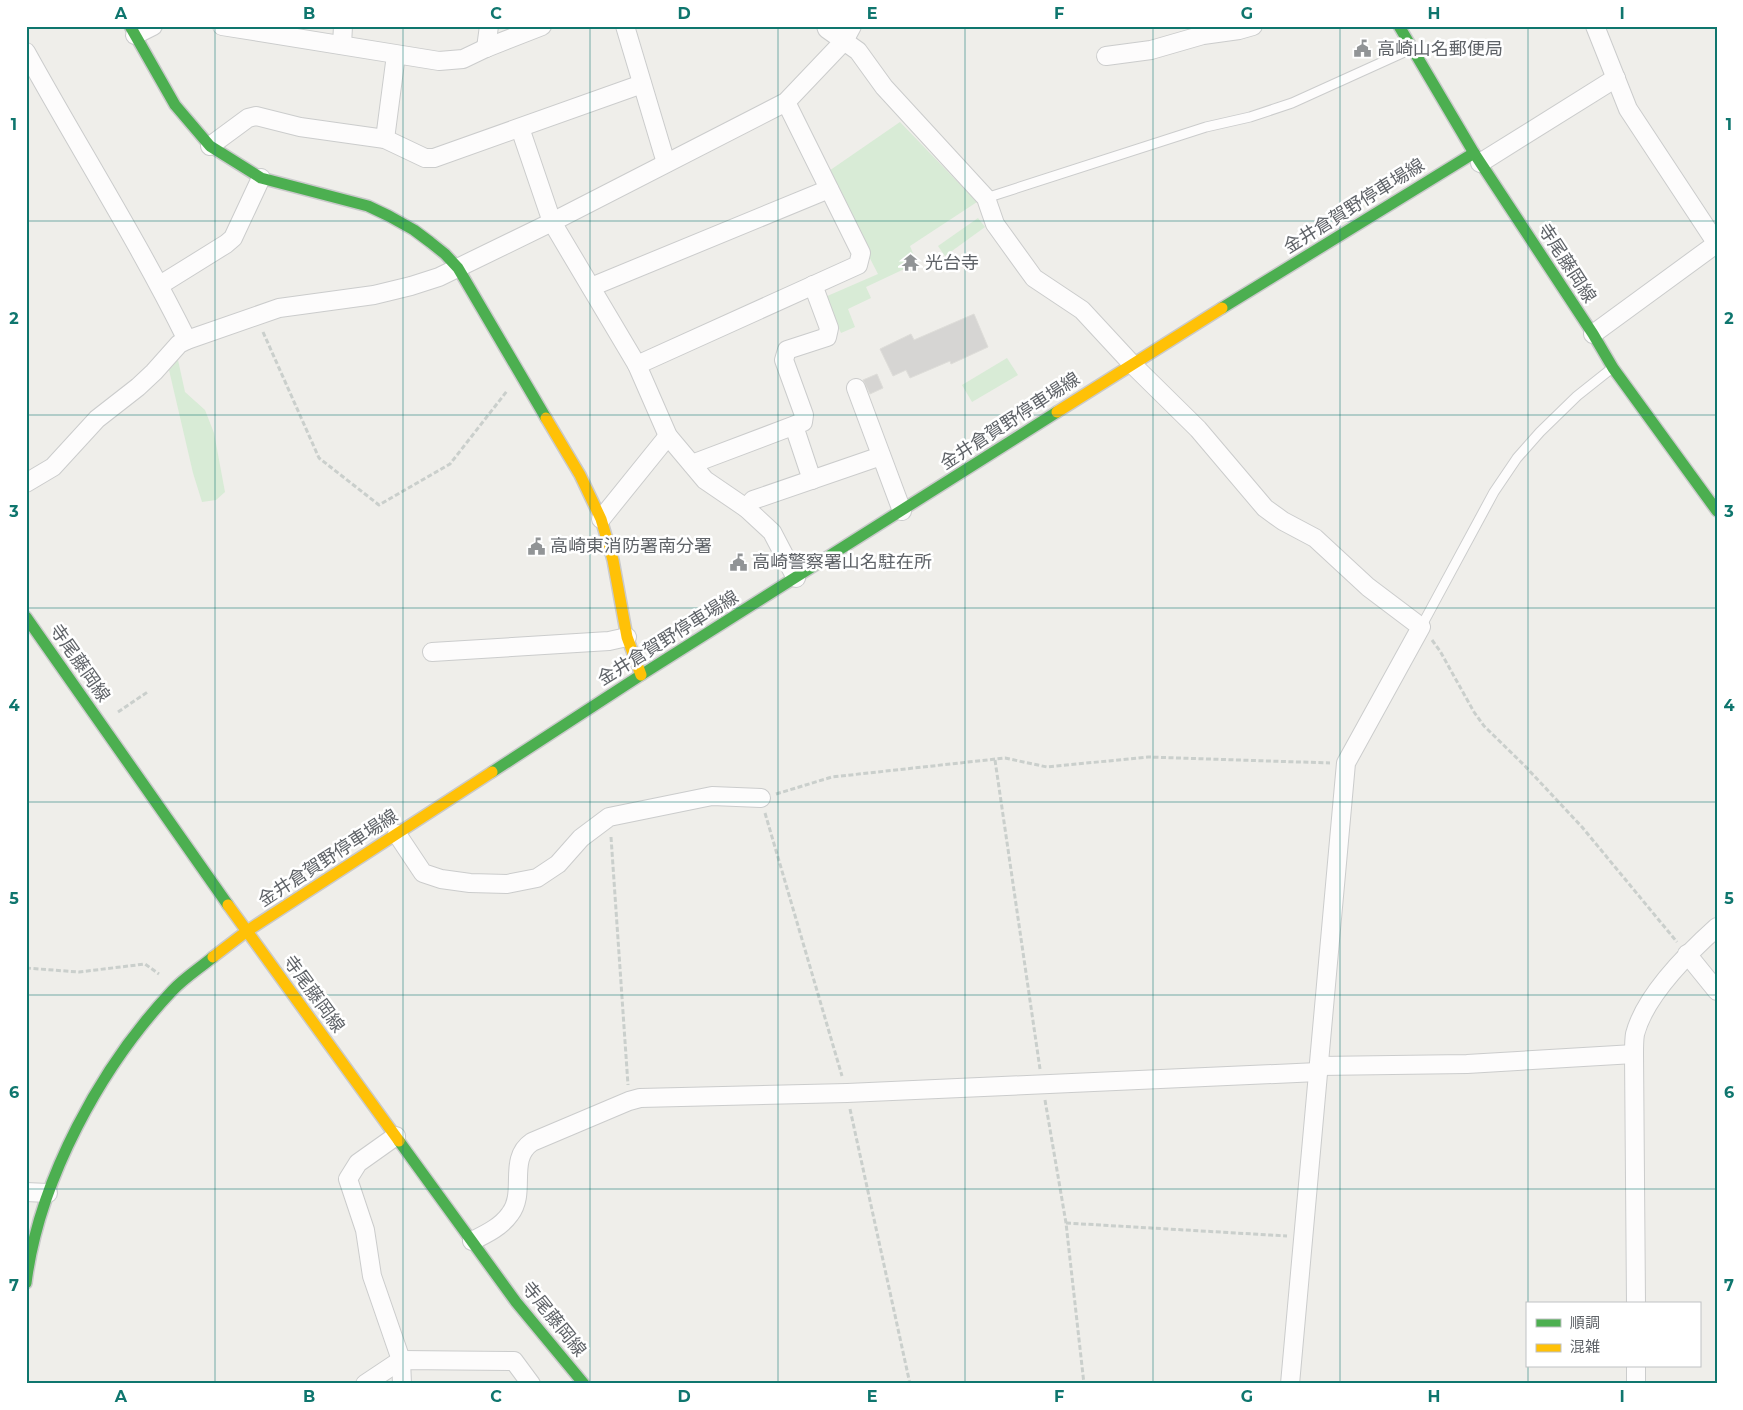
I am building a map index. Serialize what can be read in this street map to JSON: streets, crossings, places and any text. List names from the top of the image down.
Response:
{
  "streets": {
    "main road": ["金井倉賀野停車場線", "寺尾藤岡線"]
  },
  "crossings": [
    ["金井倉賀野停車場線", "寺尾藤岡線"]
  ],
  "places": {
    "public building": ["高崎山名郵便局", "高崎東消防署南分署", "高崎警察署山名駐在所"],
    "temple": ["光台寺"]
  },
  "legend": ["順調", "混雑"],
  "grid": {
    "columns": [
      "A",
      "B",
      "C",
      "D",
      "E",
      "F",
      "G",
      "H",
      "I"
    ],
    "rows": [
      "1",
      "2",
      "3",
      "4",
      "5",
      "6",
      "7"
    ]
  }
}
